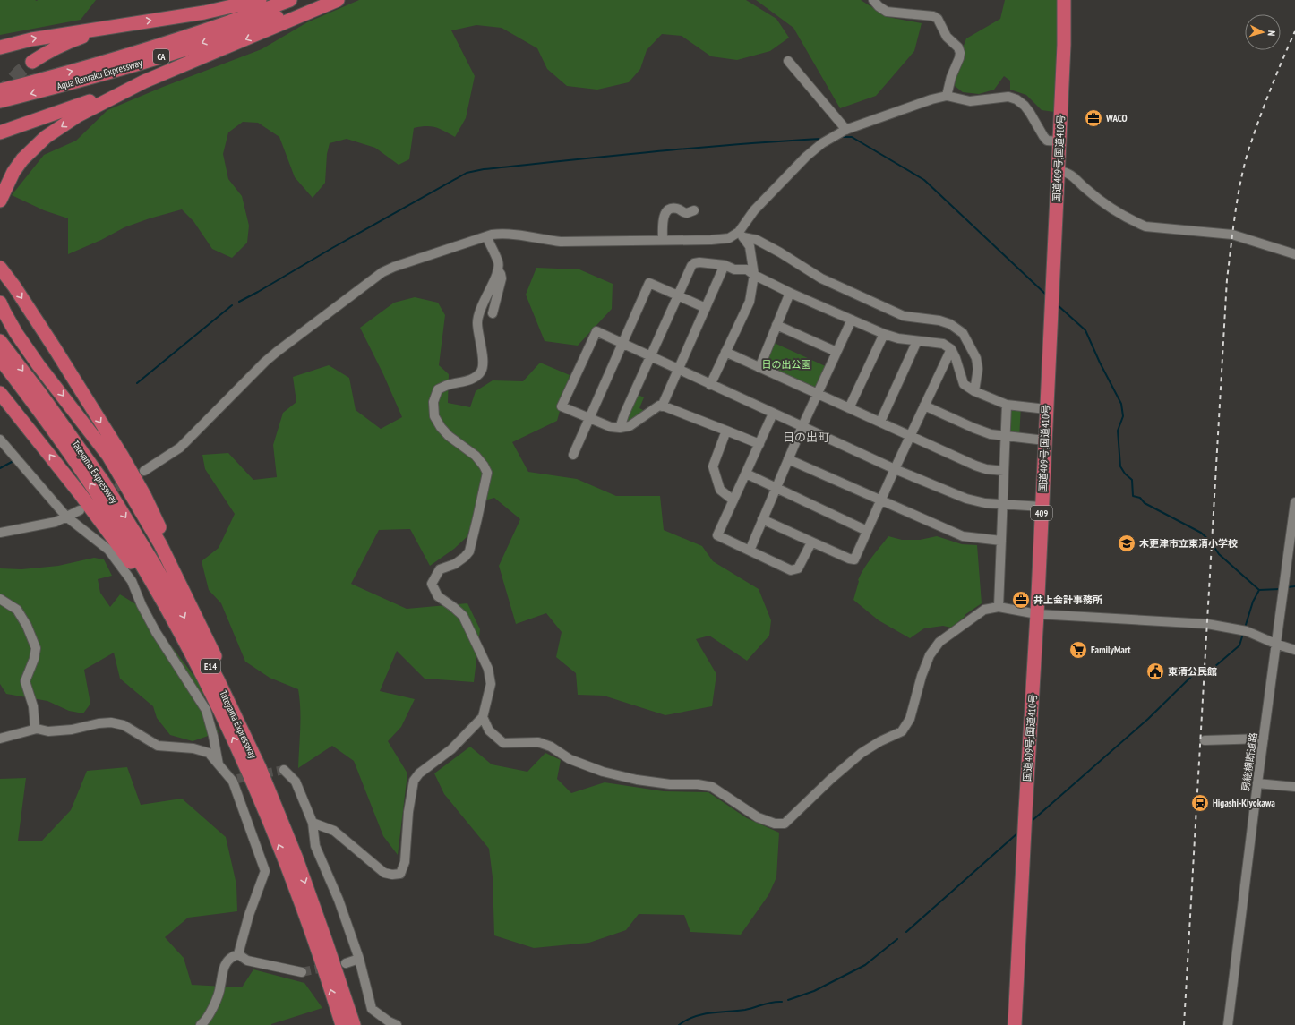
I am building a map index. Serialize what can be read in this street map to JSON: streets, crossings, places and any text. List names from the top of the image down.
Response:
{
  "streets": {
    "highway": [
      "CA",
      "Aqua Renraku Expressway",
      "国道409号;国道410号",
      "Tateyama Expressway",
      "409",
      "E14"
    ],
    "street": ["房総横断道路"]
  },
  "districts": ["日の出町"],
  "parks": ["日の出公園"],
  "places": {
    "office": ["WACO", "井上会計事務所"],
    "school or university": ["木更津市立東清小学校"],
    "supermarket": ["FamilyMart"],
    "public building": ["東清公民館"],
    "station": ["Higashi-Kiyokawa"]
  },
  "north": "right"
}
